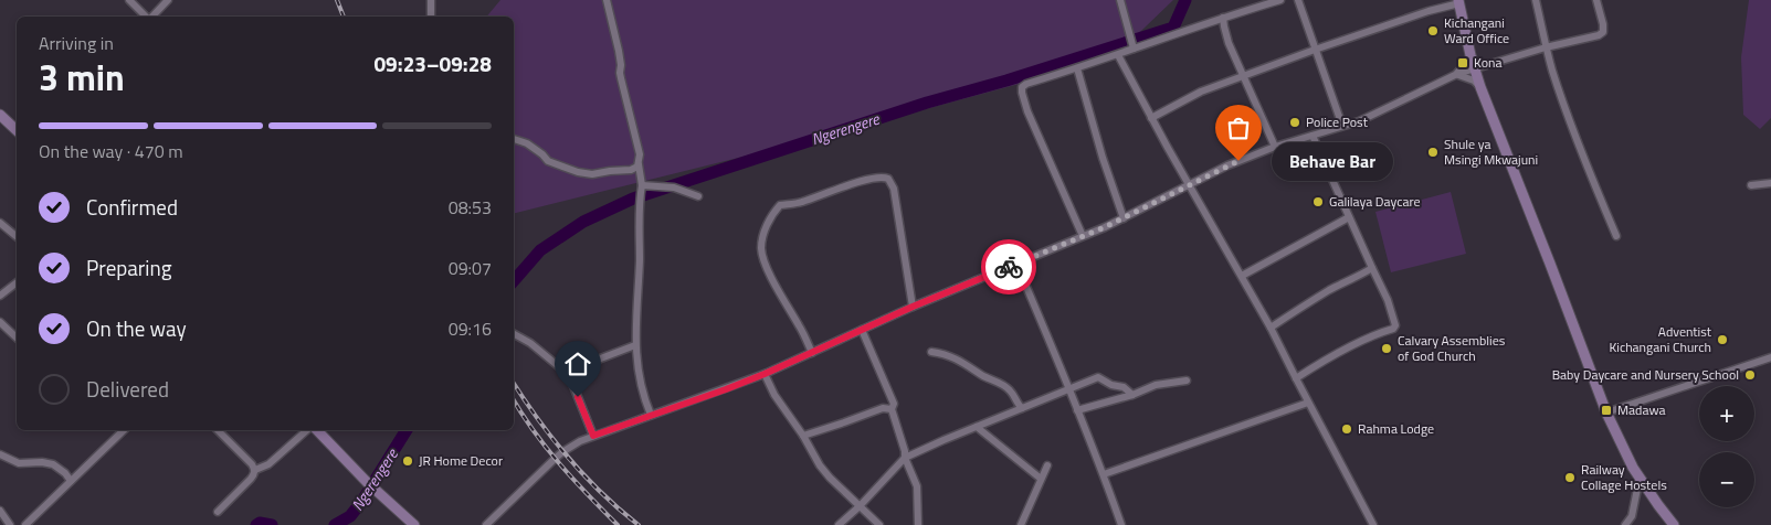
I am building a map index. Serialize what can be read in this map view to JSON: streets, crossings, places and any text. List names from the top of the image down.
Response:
{
  "water": ["Ngerengere"],
  "places": {
    "other": [
      "Kichangani Ward Office",
      "Police Post",
      "Shule ya Msingi Mkwajuni",
      "Behave Bar",
      "Galilaya Daycare",
      "Adventist Kichangani Church",
      "Calvary Assemblies of God Church",
      "Baby Daycare and Nursery School",
      "Rahma Lodge",
      "JR Home Decor",
      "Railway Collage Hostels"
    ],
    "transit": ["Kona", "Madawa"]
  },
  "page": {
    "heading": ["3 min", "Arriving in", "09:23–09:28"],
    "bar": "On the way · 470 m",
    "bubble": "Behave Bar",
    "list": [
      ["Confirmed", "08:53"],
      ["Preparing", "09:07"],
      ["On the way", "09:16"],
      "Delivered"
    ],
    "map_buttons": ["+", "−"]
  }
}
